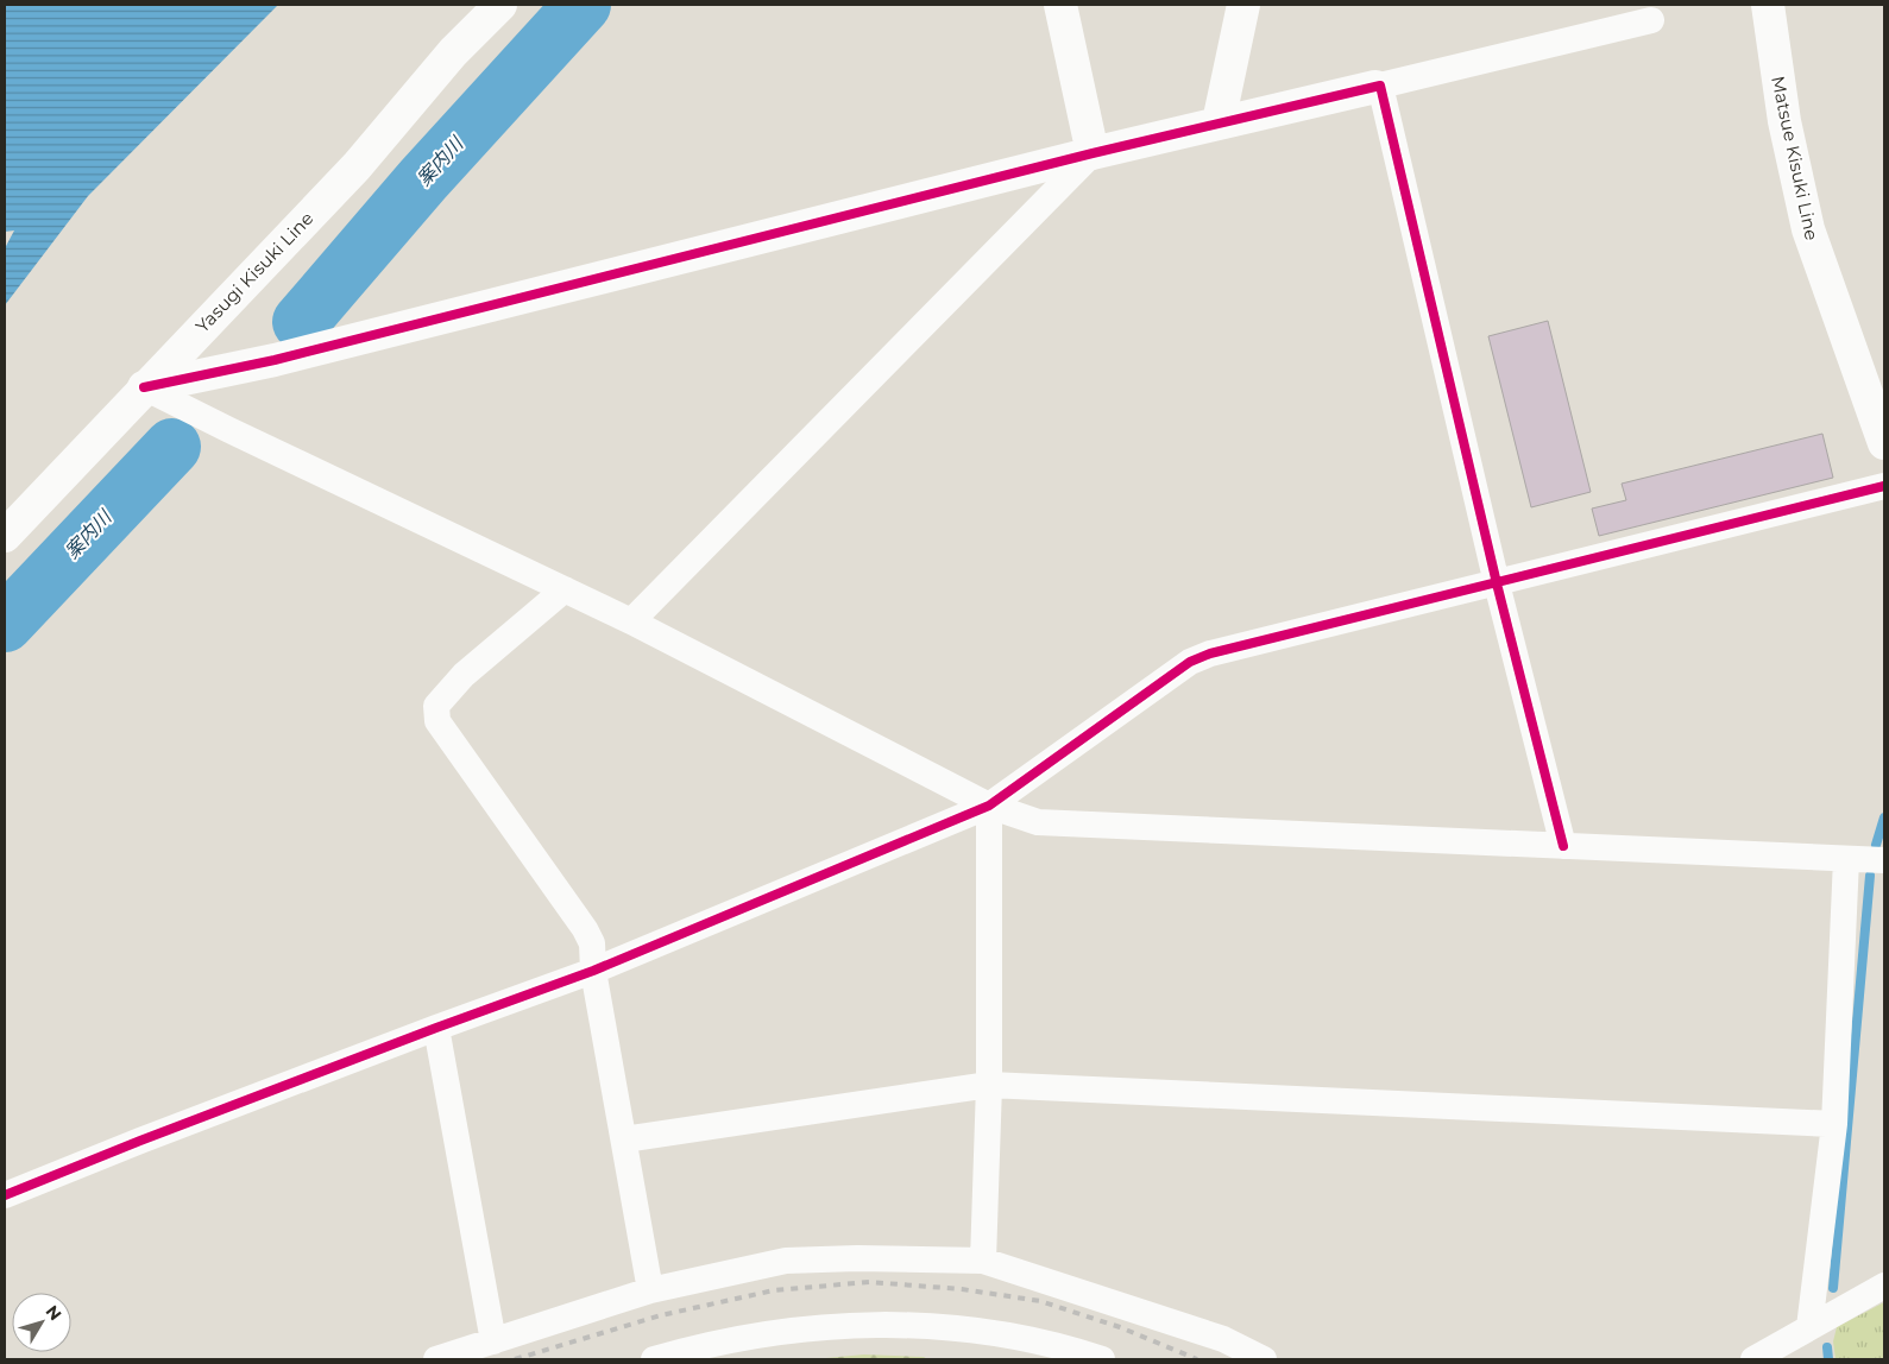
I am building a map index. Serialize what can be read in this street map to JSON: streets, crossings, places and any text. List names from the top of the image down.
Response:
{
  "streets": {
    "street": ["Matsue Kisuki Line", "Yasugi Kisuki Line"]
  },
  "water": ["案内川"],
  "north": "top right"
}
